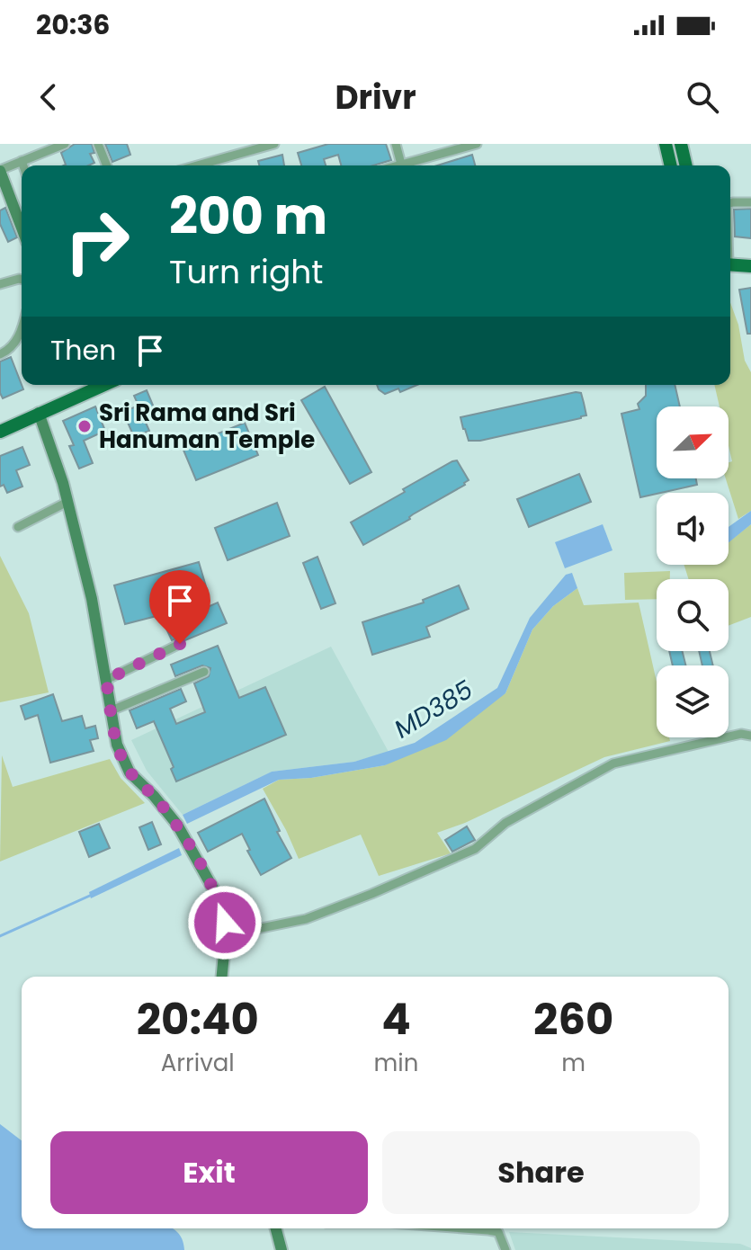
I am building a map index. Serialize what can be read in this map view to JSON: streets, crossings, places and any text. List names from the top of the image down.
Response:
{
  "water": ["MD385"],
  "places": ["Sri Rama and Sri Hanuman Temple"],
  "north": "top right",
  "page": {
    "status": "20:36",
    "header": "Drivr",
    "turn": ["200 m", "Turn right"],
    "then": "Then",
    "eta": [
      "20:40",
      "Arrival",
      "4",
      "min",
      "260",
      "m"
    ],
    "buttons": ["Exit", "Share"]
  }
}
